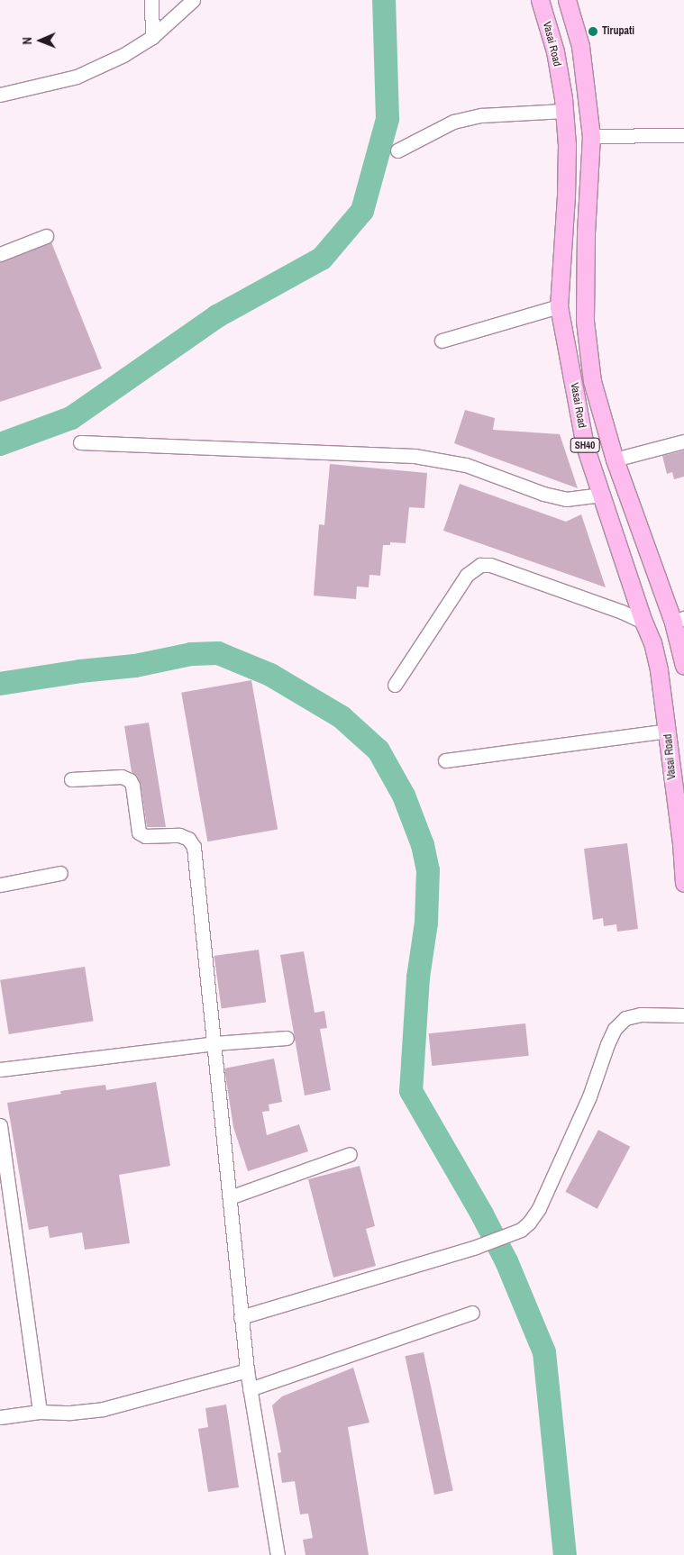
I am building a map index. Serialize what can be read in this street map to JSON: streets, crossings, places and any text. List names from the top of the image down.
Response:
{
  "streets": {
    "main road": ["Vasai Road", "SH40"]
  },
  "places": ["Tirupati"],
  "north": "left"
}
